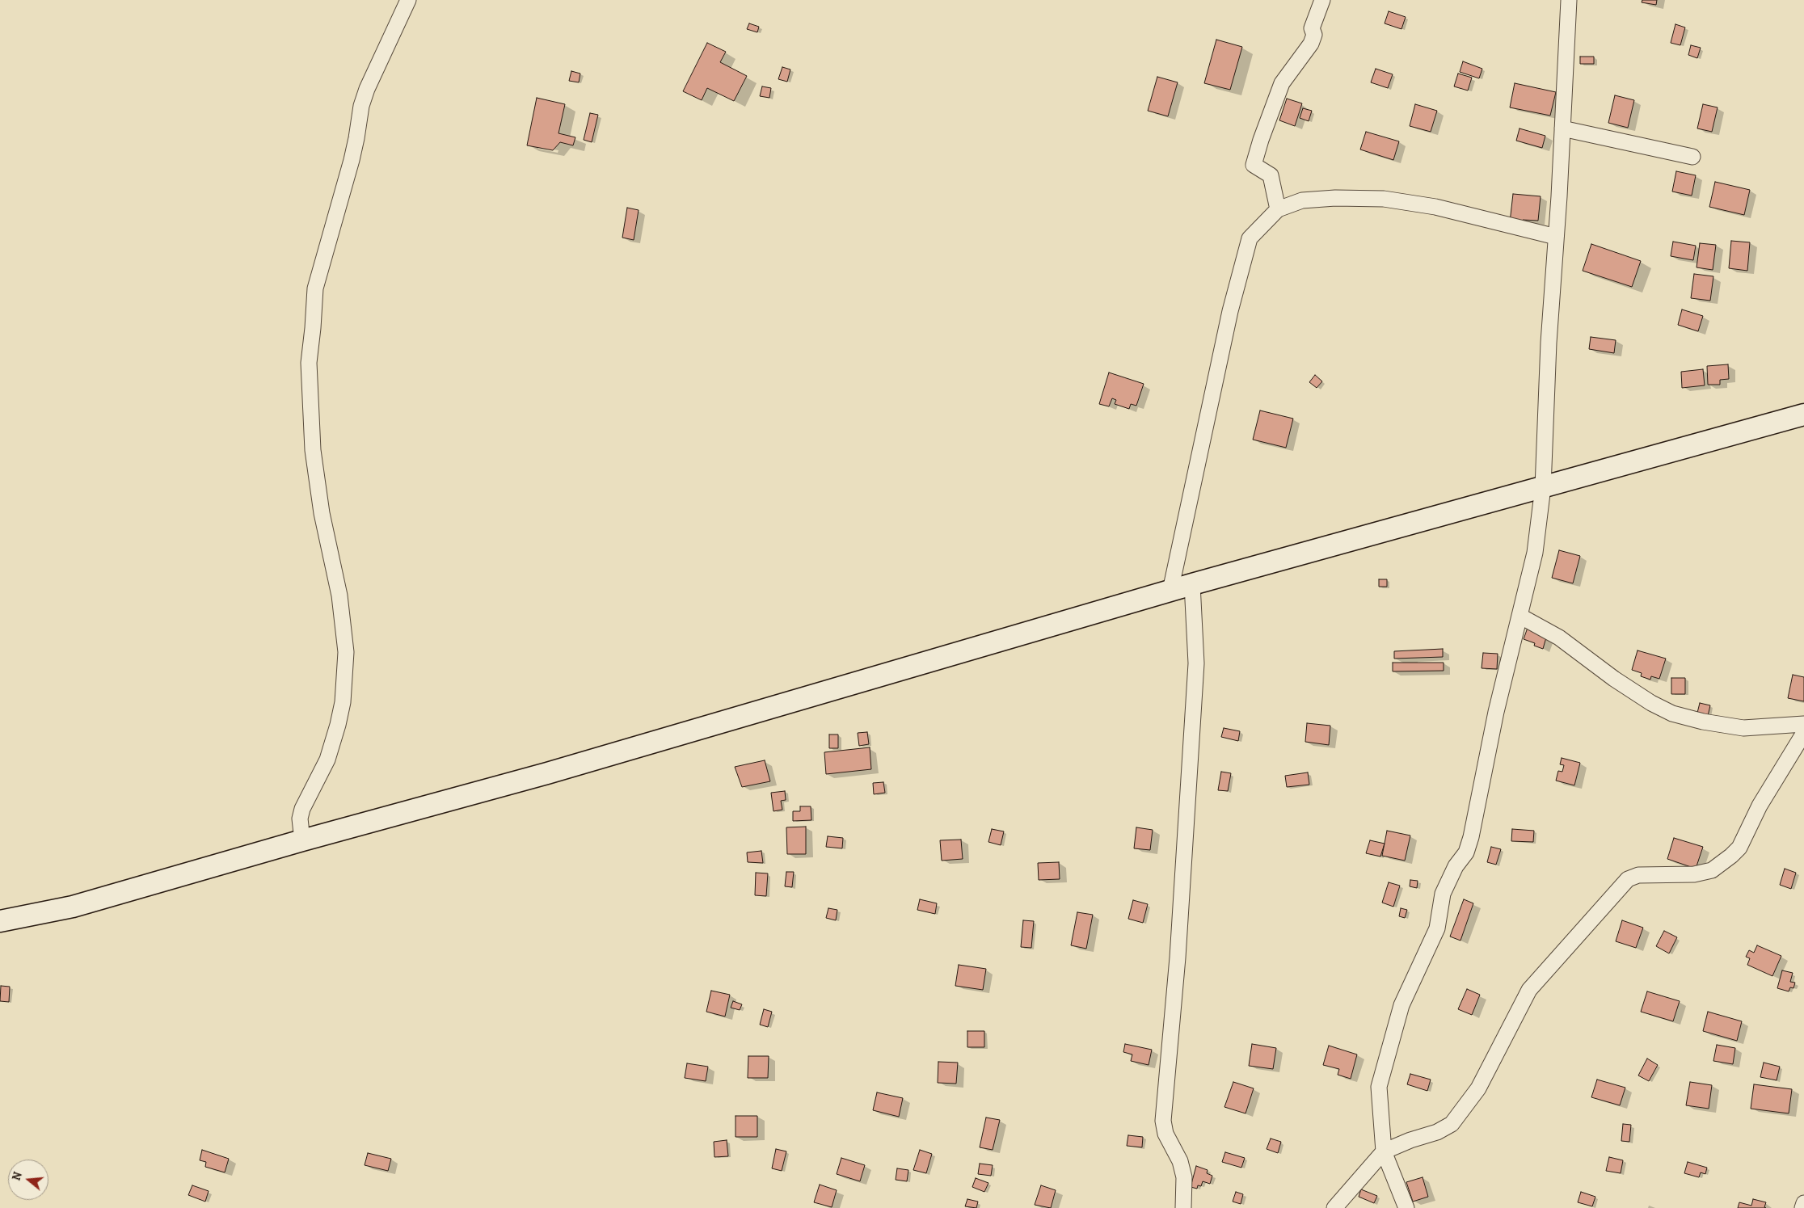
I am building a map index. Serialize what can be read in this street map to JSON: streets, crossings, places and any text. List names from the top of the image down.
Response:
{
  "north": "left"
}
